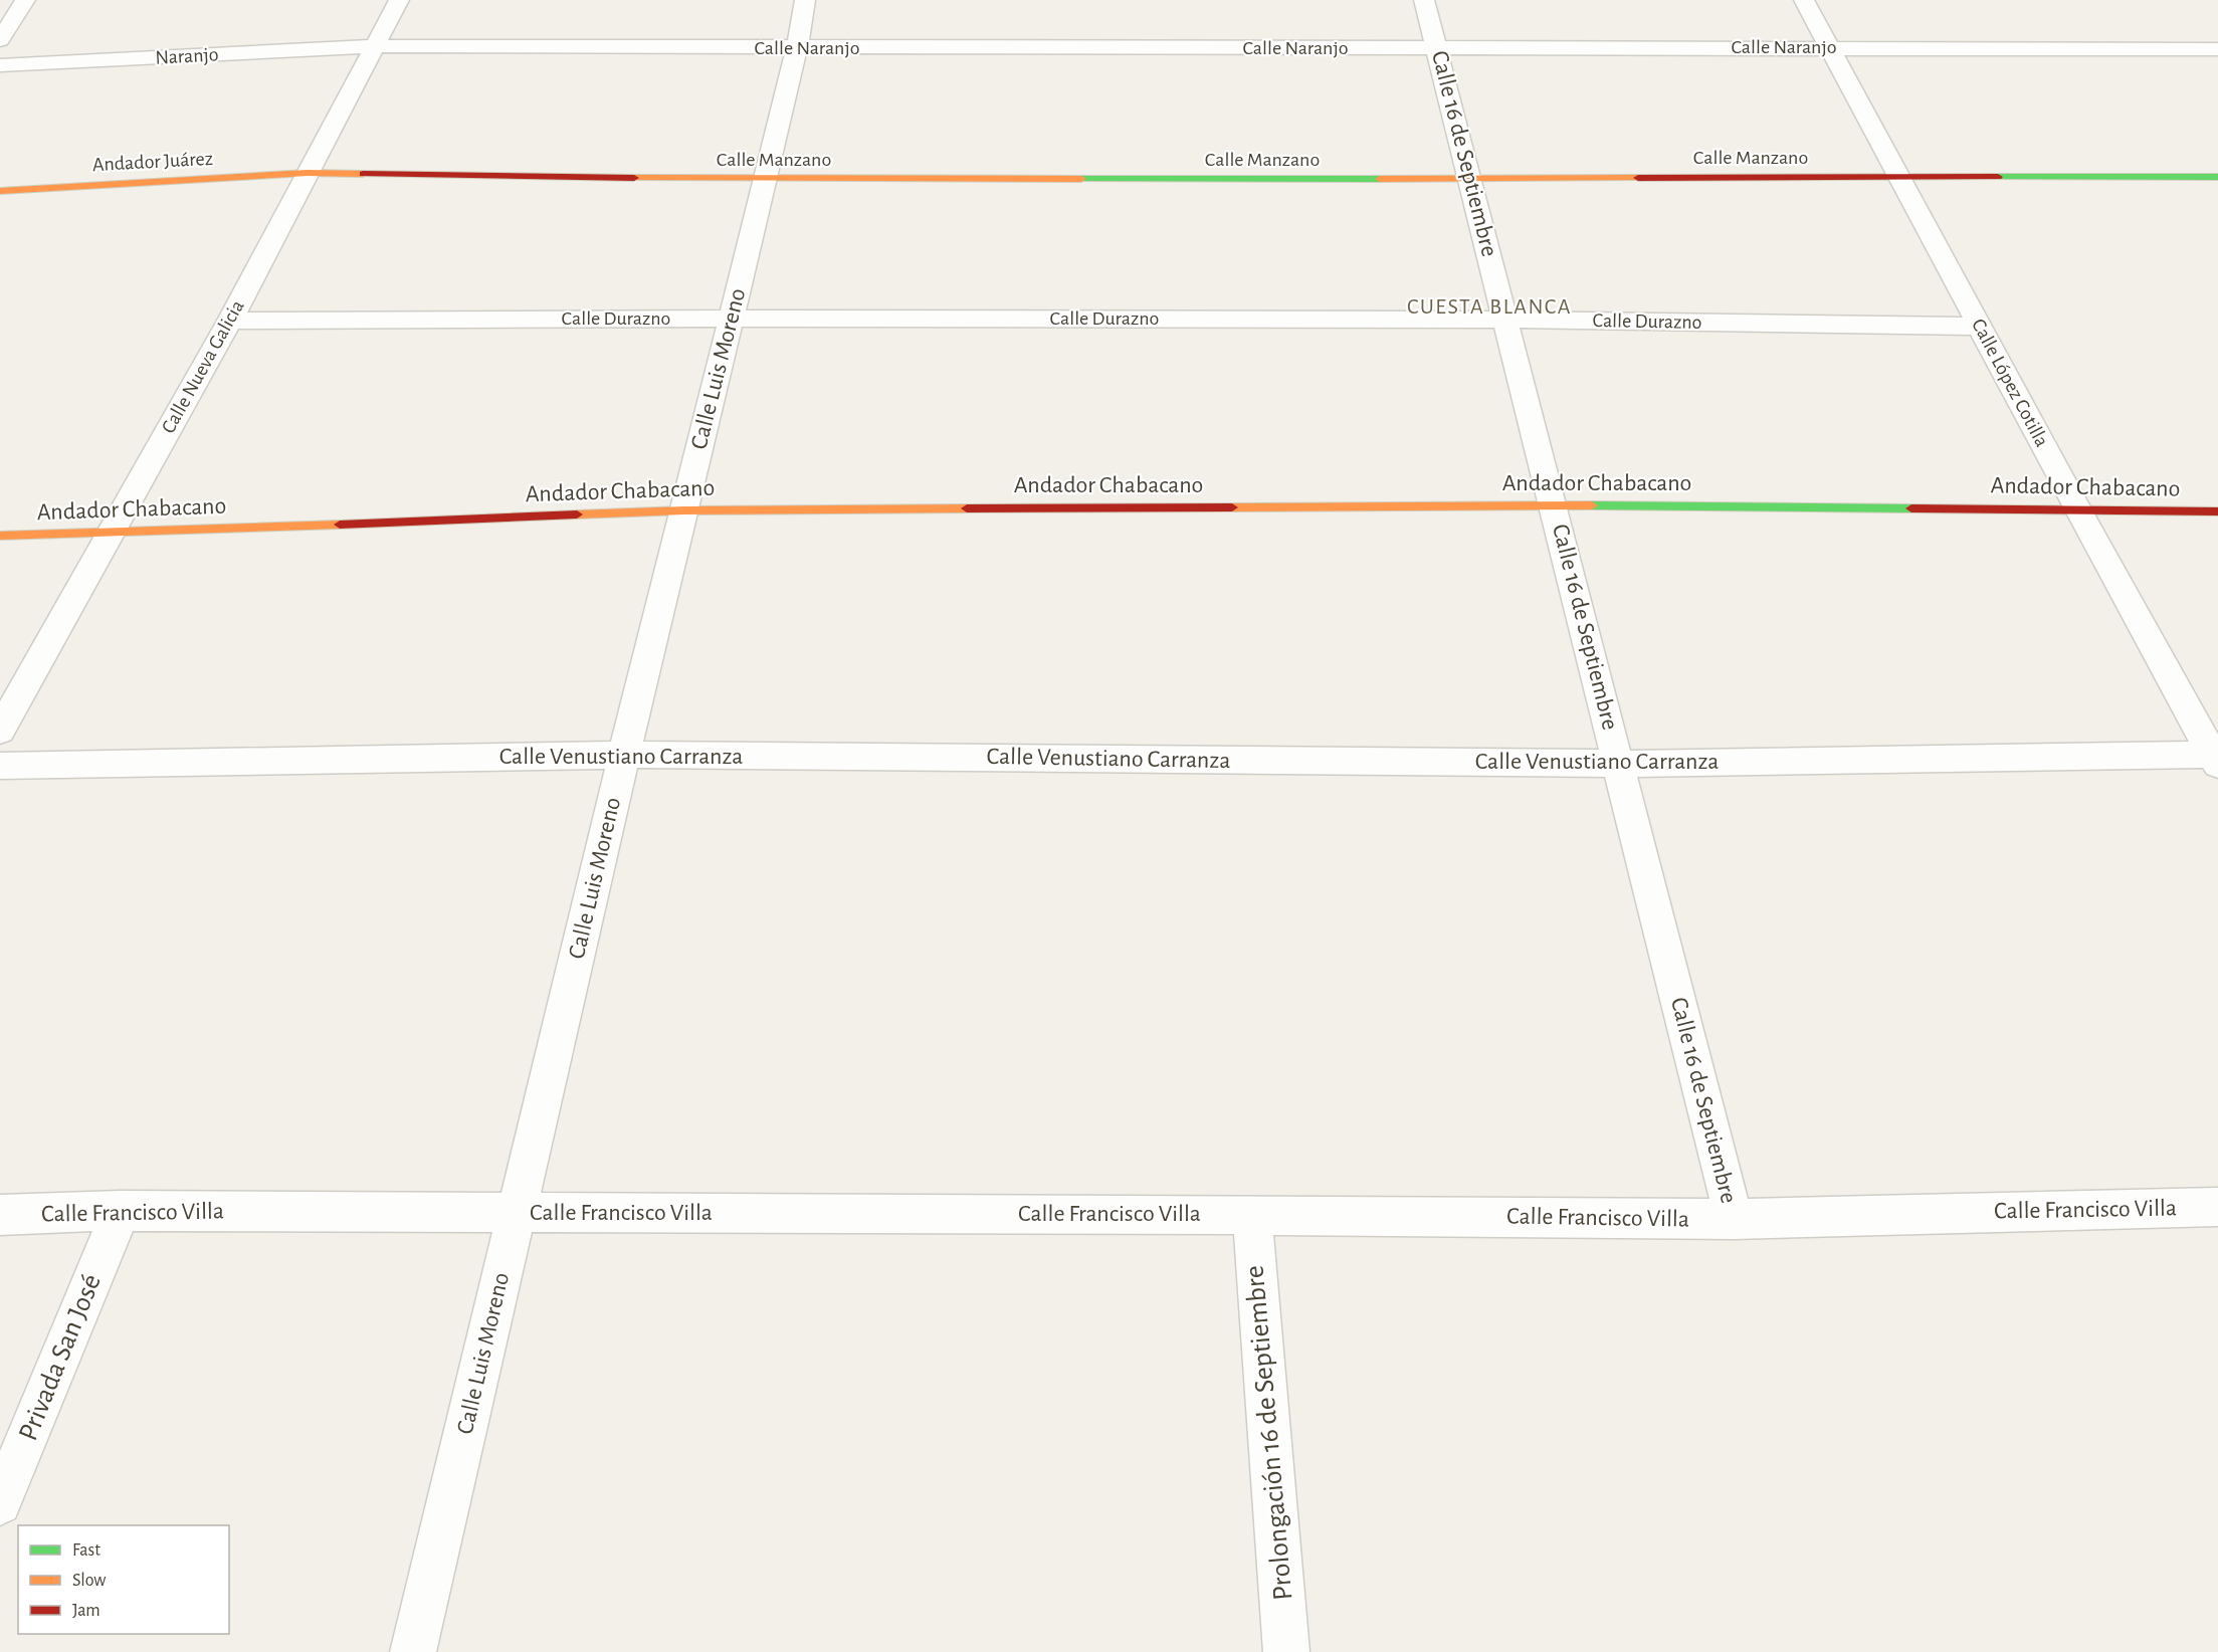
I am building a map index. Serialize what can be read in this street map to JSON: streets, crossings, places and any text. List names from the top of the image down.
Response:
{
  "streets": {
    "street": [
      "Calle Naranjo",
      "Naranjo",
      "Calle 16 de Septiembre",
      "Calle Manzano",
      "Andador Juárez",
      "Calle Durazno",
      "Calle Nueva Galicia",
      "Calle Luis Moreno",
      "Calle López Cotilla",
      "Andador Chabacano",
      "Calle Venustiano Carranza",
      "Calle Francisco Villa",
      "Privada San José",
      "Prolongación 16 de Septiembre"
    ]
  },
  "crossings": [
    ["Calle Naranjo", "Naranjo"],
    ["Calle Naranjo", "Calle 16 de Septiembre"],
    ["Calle Naranjo", "Calle Nueva Galicia"],
    ["Calle Naranjo", "Calle Luis Moreno"],
    ["Calle Naranjo", "Calle López Cotilla"],
    ["Naranjo", "Calle Nueva Galicia"],
    ["Calle 16 de Septiembre", "Calle Manzano"],
    ["Calle 16 de Septiembre", "Calle Durazno"],
    ["Calle 16 de Septiembre", "Andador Chabacano"],
    ["Calle 16 de Septiembre", "Calle Venustiano Carranza"],
    ["Calle 16 de Septiembre", "Calle Francisco Villa"],
    ["Calle Manzano", "Andador Juárez"],
    ["Calle Manzano", "Calle Nueva Galicia"],
    ["Calle Manzano", "Calle Luis Moreno"],
    ["Calle Manzano", "Calle López Cotilla"],
    ["Andador Juárez", "Calle Nueva Galicia"],
    ["Calle Durazno", "Calle Nueva Galicia"],
    ["Calle Durazno", "Calle Luis Moreno"],
    ["Calle Durazno", "Calle López Cotilla"],
    ["Calle Nueva Galicia", "Andador Chabacano"],
    ["Calle Luis Moreno", "Andador Chabacano"],
    ["Calle Luis Moreno", "Calle Venustiano Carranza"],
    ["Calle Luis Moreno", "Calle Francisco Villa"],
    ["Calle López Cotilla", "Andador Chabacano"],
    ["Calle López Cotilla", "Calle Venustiano Carranza"],
    ["Calle Francisco Villa", "Privada San José"],
    ["Calle Francisco Villa", "Prolongación 16 de Septiembre"]
  ],
  "districts": ["CUESTA BLANCA"],
  "legend": ["Fast", "Slow", "Jam"]
}
